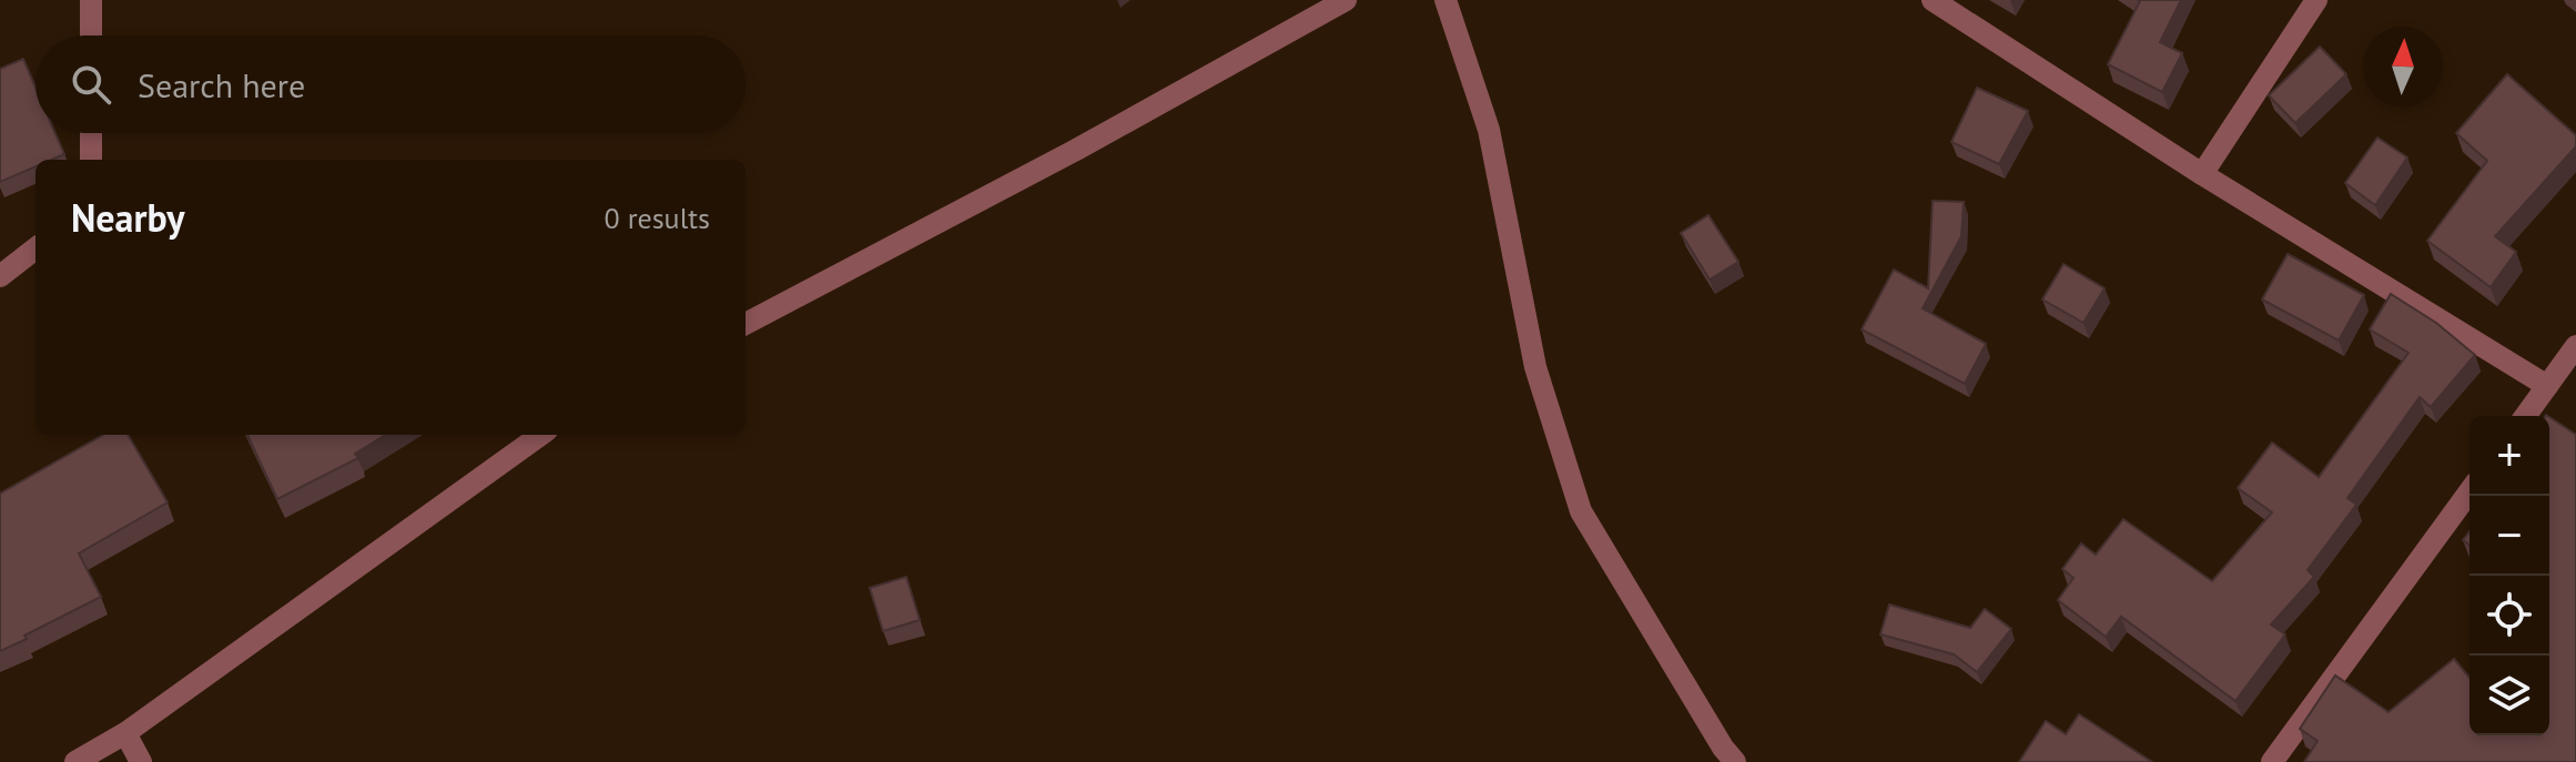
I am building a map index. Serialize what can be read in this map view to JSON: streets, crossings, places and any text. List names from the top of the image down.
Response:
{
  "north": "top",
  "page": {
    "search": "Search here",
    "heading": ["Nearby", "0 results"],
    "map_buttons": ["+", "−"]
  }
}
